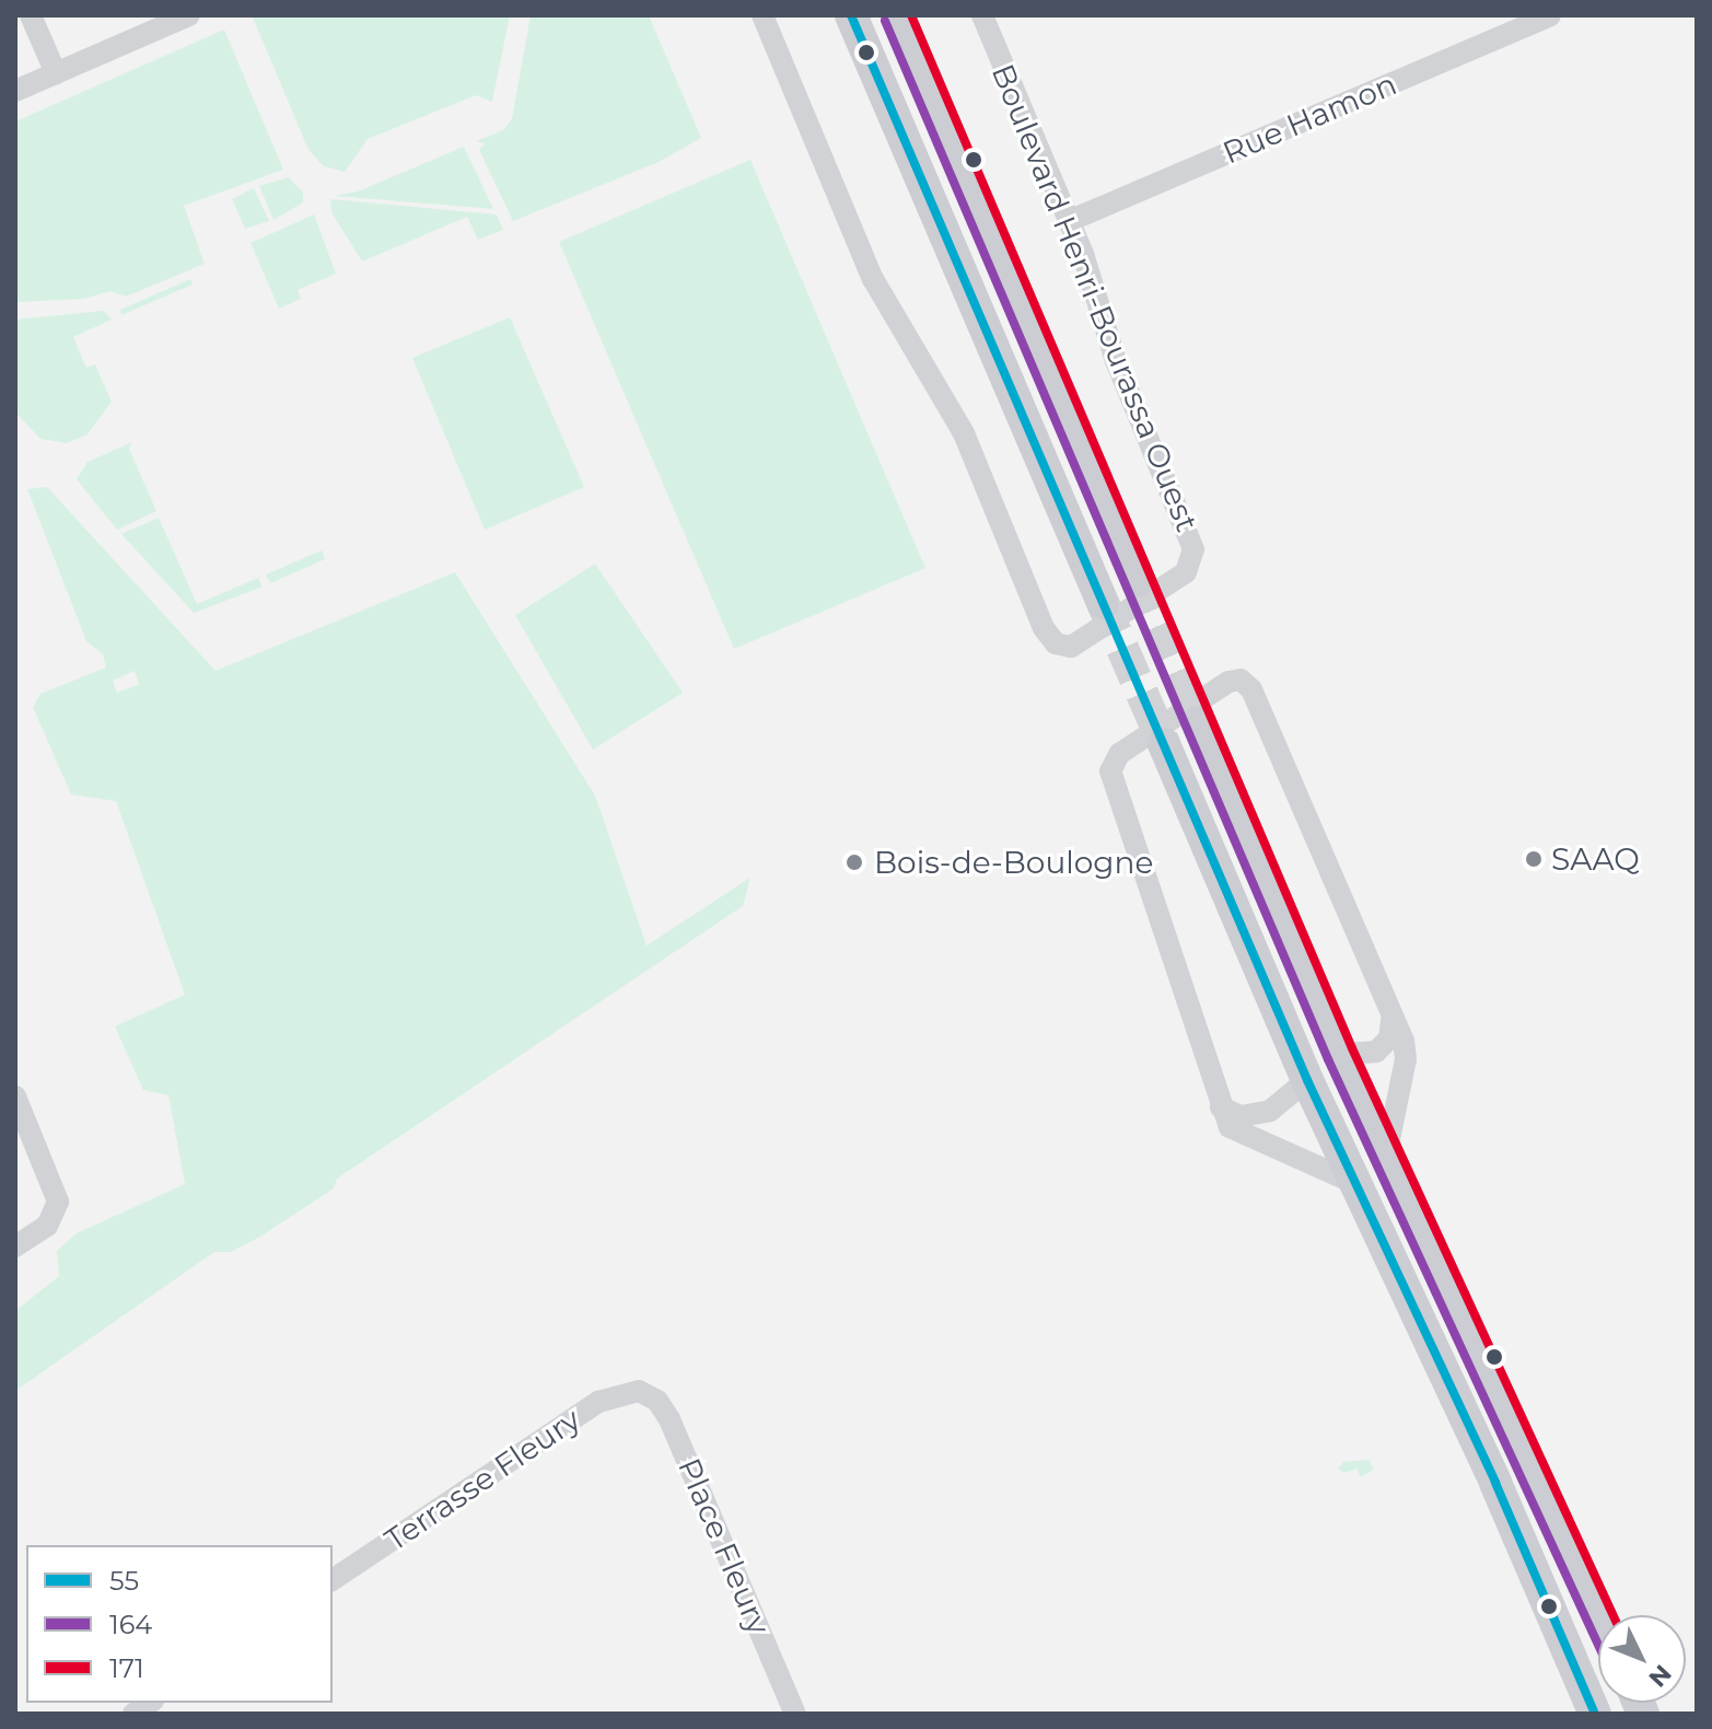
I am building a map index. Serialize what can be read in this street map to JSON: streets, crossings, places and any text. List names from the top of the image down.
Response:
{
  "streets": {
    "street": [
      "Rue Hamon",
      "Boulevard Henri-Bourassa Ouest",
      "Terrasse Fleury",
      "Place Fleury"
    ]
  },
  "crossings": [
    ["Rue Hamon", "Boulevard Henri-Bourassa Ouest"],
    ["Terrasse Fleury", "Place Fleury"]
  ],
  "places": ["SAAQ", "Bois-de-Boulogne"],
  "lines": ["transit line 55", "transit line 171", "transit line 164"],
  "legend": ["55", "164", "171"],
  "north": "bottom right"
}
